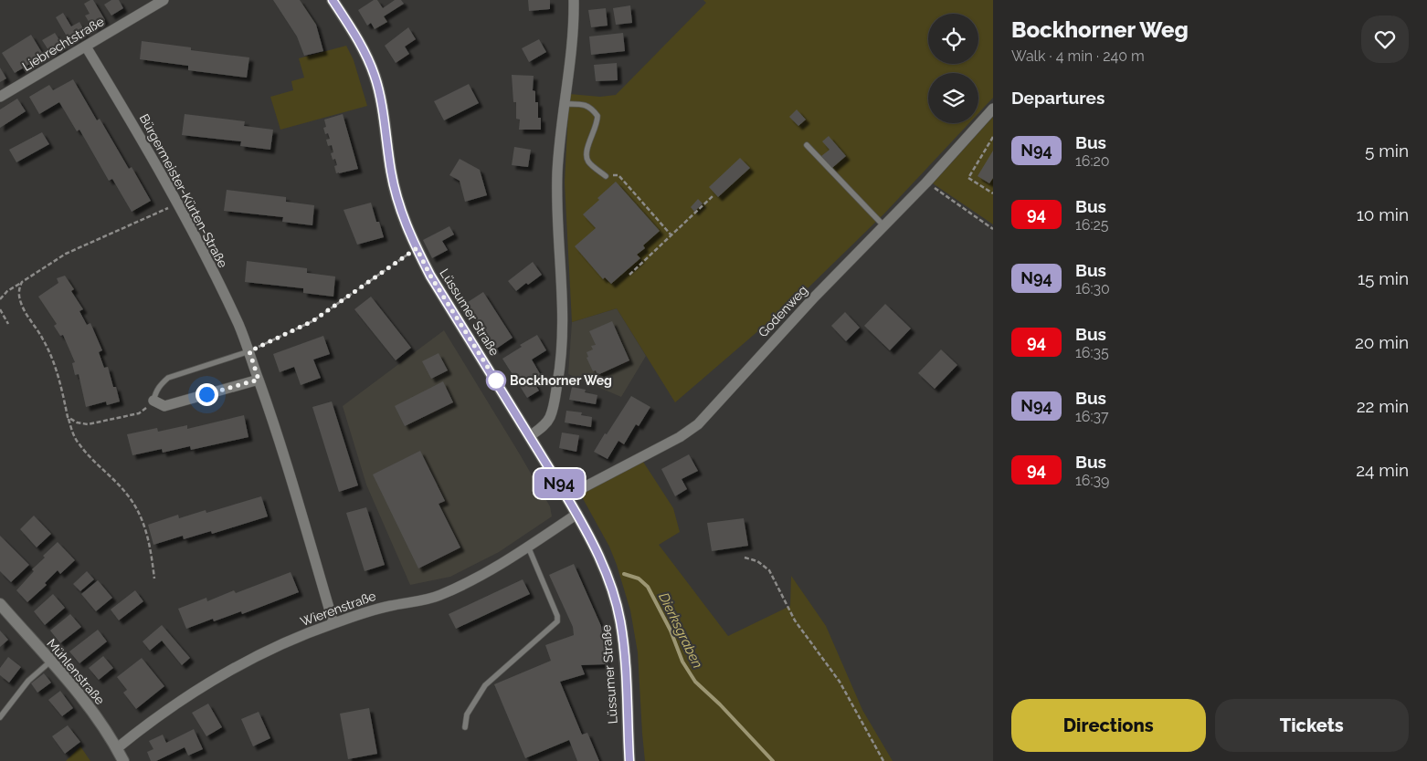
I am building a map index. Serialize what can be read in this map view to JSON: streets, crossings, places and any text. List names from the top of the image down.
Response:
{
  "streets": {
    "main road": ["Lüssumer Straße", "Mühlenstraße"],
    "street": [
      "Liebrechtstraße",
      "Bürgermeister-Kürten-Straße",
      "Godenweg",
      "Wierenstraße"
    ]
  },
  "crossings": [
    ["Liebrechtstraße", "Bürgermeister-Kürten-Straße"],
    ["Bürgermeister-Kürten-Straße", "Wierenstraße"],
    ["Godenweg", "Lüssumer Straße"],
    ["Lüssumer Straße", "Wierenstraße"],
    ["Wierenstraße", "Mühlenstraße"]
  ],
  "water": ["Dierksgraben"],
  "places": ["Bockhorner Weg"],
  "lines": ["bus line N94"],
  "page": {
    "on_map": "N94",
    "heading": [
      ["Bockhorner Weg", "Walk · 4 min · 240 m"],
      "Departures"
    ],
    "list": [
      {
        "mark": "N94",
        "name": "Bus",
        "note": "16:20",
        "value": "5 min"
      },
      {
        "mark": "94",
        "name": "Bus",
        "note": "16:25",
        "value": "10 min"
      },
      {
        "mark": "N94",
        "name": "Bus",
        "note": "16:30",
        "value": "15 min"
      },
      {
        "mark": "94",
        "name": "Bus",
        "note": "16:35",
        "value": "20 min"
      },
      {
        "mark": "N94",
        "name": "Bus",
        "note": "16:37",
        "value": "22 min"
      },
      {
        "mark": "94",
        "name": "Bus",
        "note": "16:39",
        "value": "24 min"
      }
    ],
    "buttons": ["Directions", "Tickets"]
  }
}
